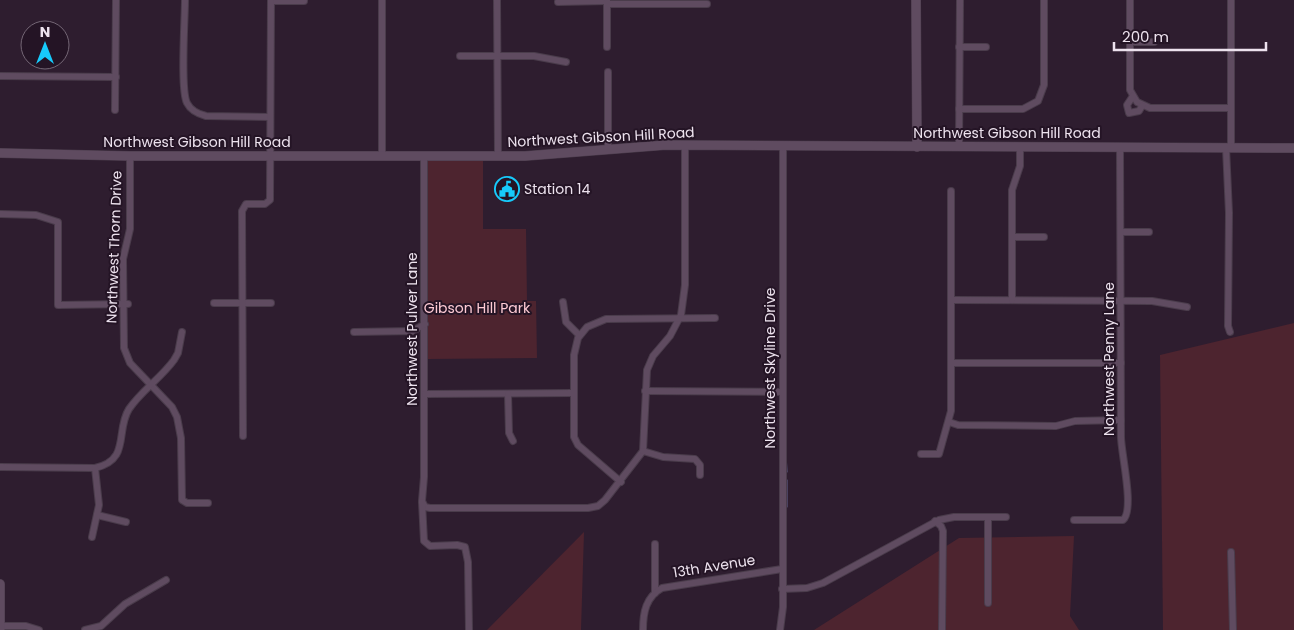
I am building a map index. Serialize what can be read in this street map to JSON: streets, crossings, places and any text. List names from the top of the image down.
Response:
{
  "streets": {
    "main road": ["Northwest Gibson Hill Road"],
    "street": [
      "Northwest Thorn Drive",
      "Northwest Pulver Lane",
      "Northwest Penny Lane",
      "Northwest Skyline Drive",
      "13th Avenue"
    ]
  },
  "crossings": [
    ["Northwest Gibson Hill Road", "Northwest Thorn Drive"],
    ["Northwest Gibson Hill Road", "Northwest Pulver Lane"],
    ["Northwest Gibson Hill Road", "Northwest Penny Lane"],
    ["Northwest Gibson Hill Road", "Northwest Skyline Drive"],
    ["Northwest Skyline Drive", "13th Avenue"]
  ],
  "parks": ["Gibson Hill Park"],
  "places": {
    "public building": ["Station 14"]
  },
  "scale_bar": "200 m",
  "north": "top"
}
